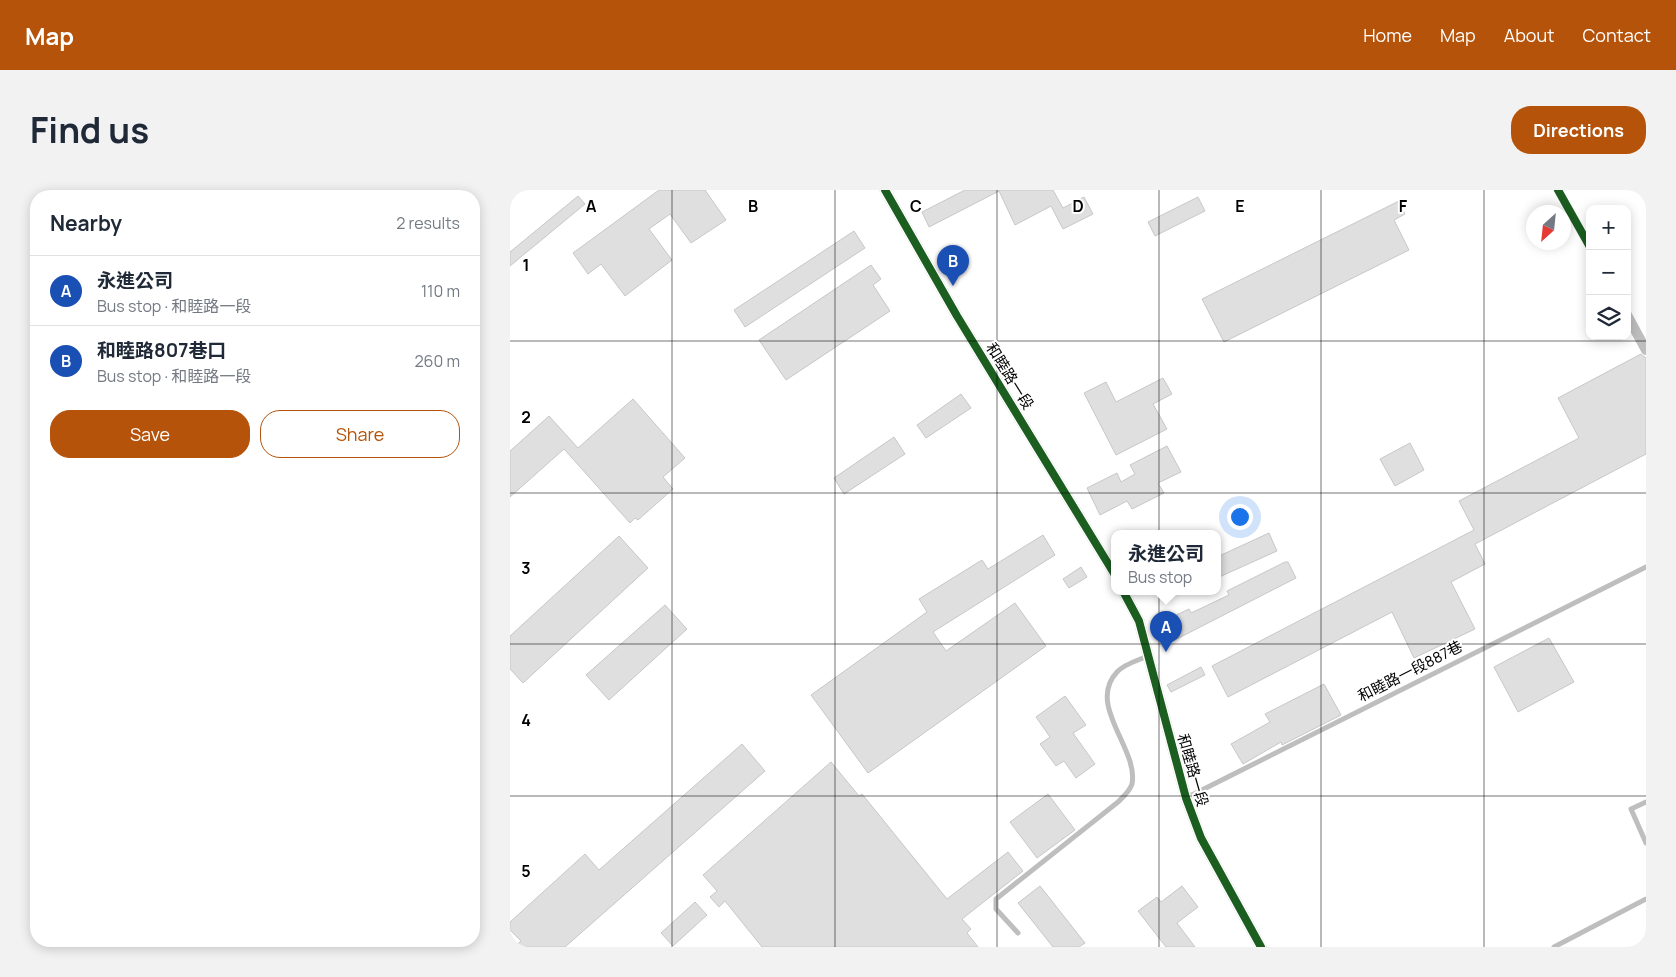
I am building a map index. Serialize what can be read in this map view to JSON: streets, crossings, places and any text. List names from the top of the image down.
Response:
{
  "streets": {
    "street": ["和睦路一段"],
    "lane": ["和睦路一段887巷"]
  },
  "crossings": [
    ["和睦路一段", "和睦路一段887巷"]
  ],
  "north": "bottom left",
  "page": {
    "header": "Map",
    "nav": [
      "Home",
      "Map",
      "About",
      "Contact"
    ],
    "title": "Find us",
    "buttons": [
      "Directions",
      ["Save", "Share"]
    ],
    "heading": ["Nearby", "2 results"],
    "map_buttons": ["+", "−"],
    "pins": ["B", "A"],
    "list": [
      {
        "mark": "A",
        "name": "永進公司",
        "note": "Bus stop · 和睦路一段",
        "value": "110 m"
      },
      {
        "mark": "B",
        "name": "和睦路807巷口",
        "note": "Bus stop · 和睦路一段",
        "value": "260 m"
      }
    ],
    "popup": ["永進公司", "Bus stop"]
  },
  "grid": {
    "columns": [
      "A",
      "B",
      "C",
      "D",
      "E",
      "F"
    ],
    "rows": [
      "1",
      "2",
      "3",
      "4",
      "5"
    ]
  }
}
